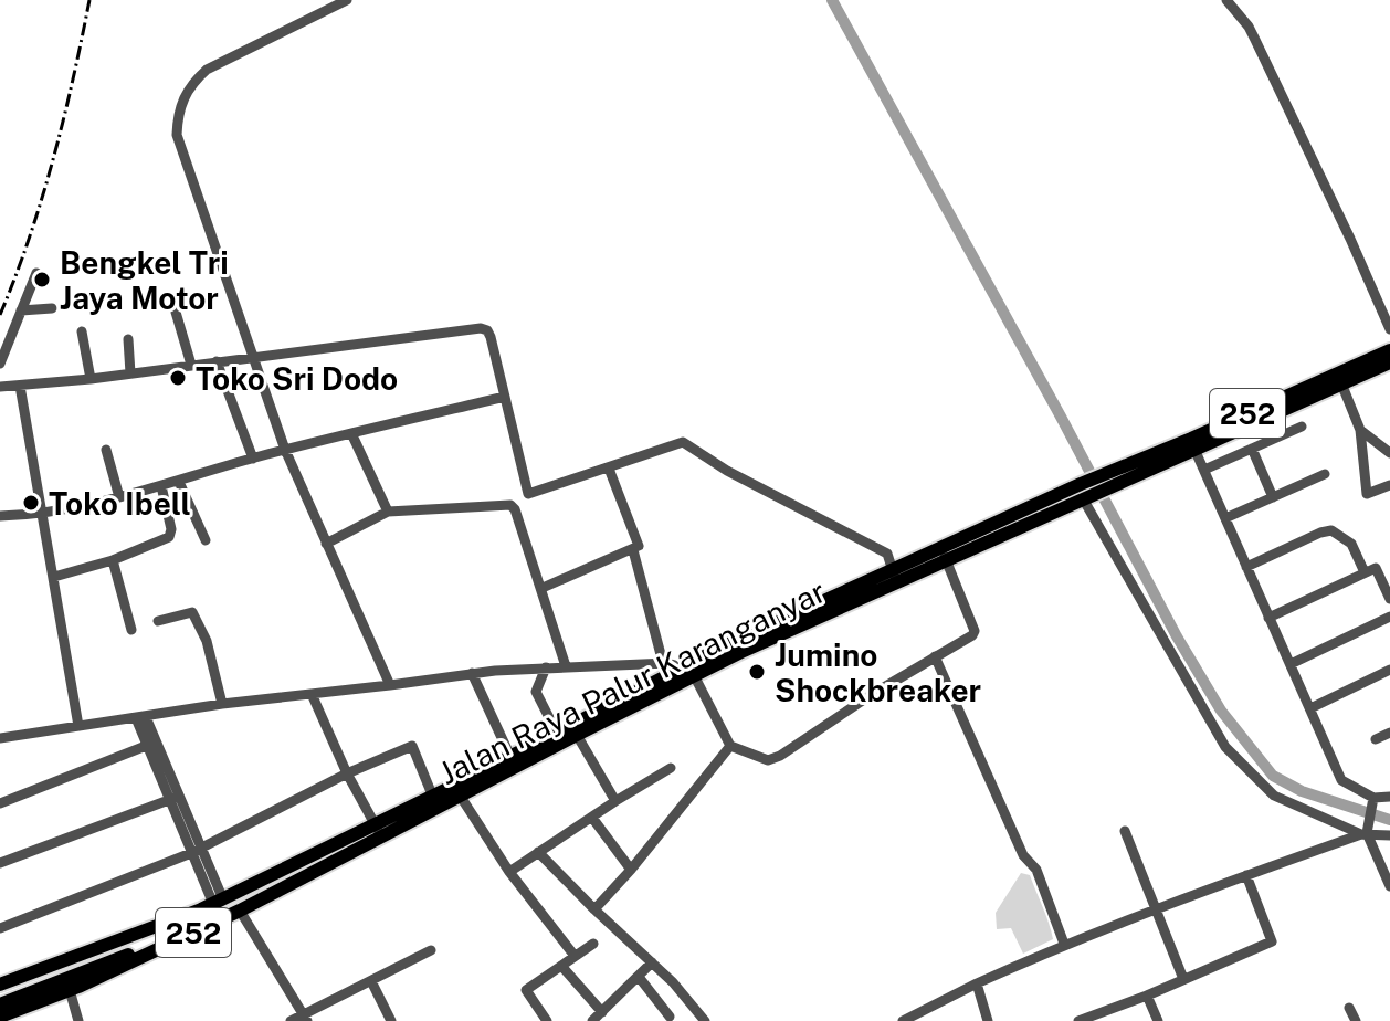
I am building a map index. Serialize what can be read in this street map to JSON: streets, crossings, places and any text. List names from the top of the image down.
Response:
{
  "streets": {
    "main road": ["252", "Jalan Raya Palur Karanganyar"]
  },
  "crossings": [
    ["252", "Jalan Raya Palur Karanganyar"]
  ],
  "places": [
    "Bengkel Tri Jaya Motor",
    "Toko Sri Dodo",
    "Toko Ibell",
    "Jumino Shockbreaker"
  ]
}
